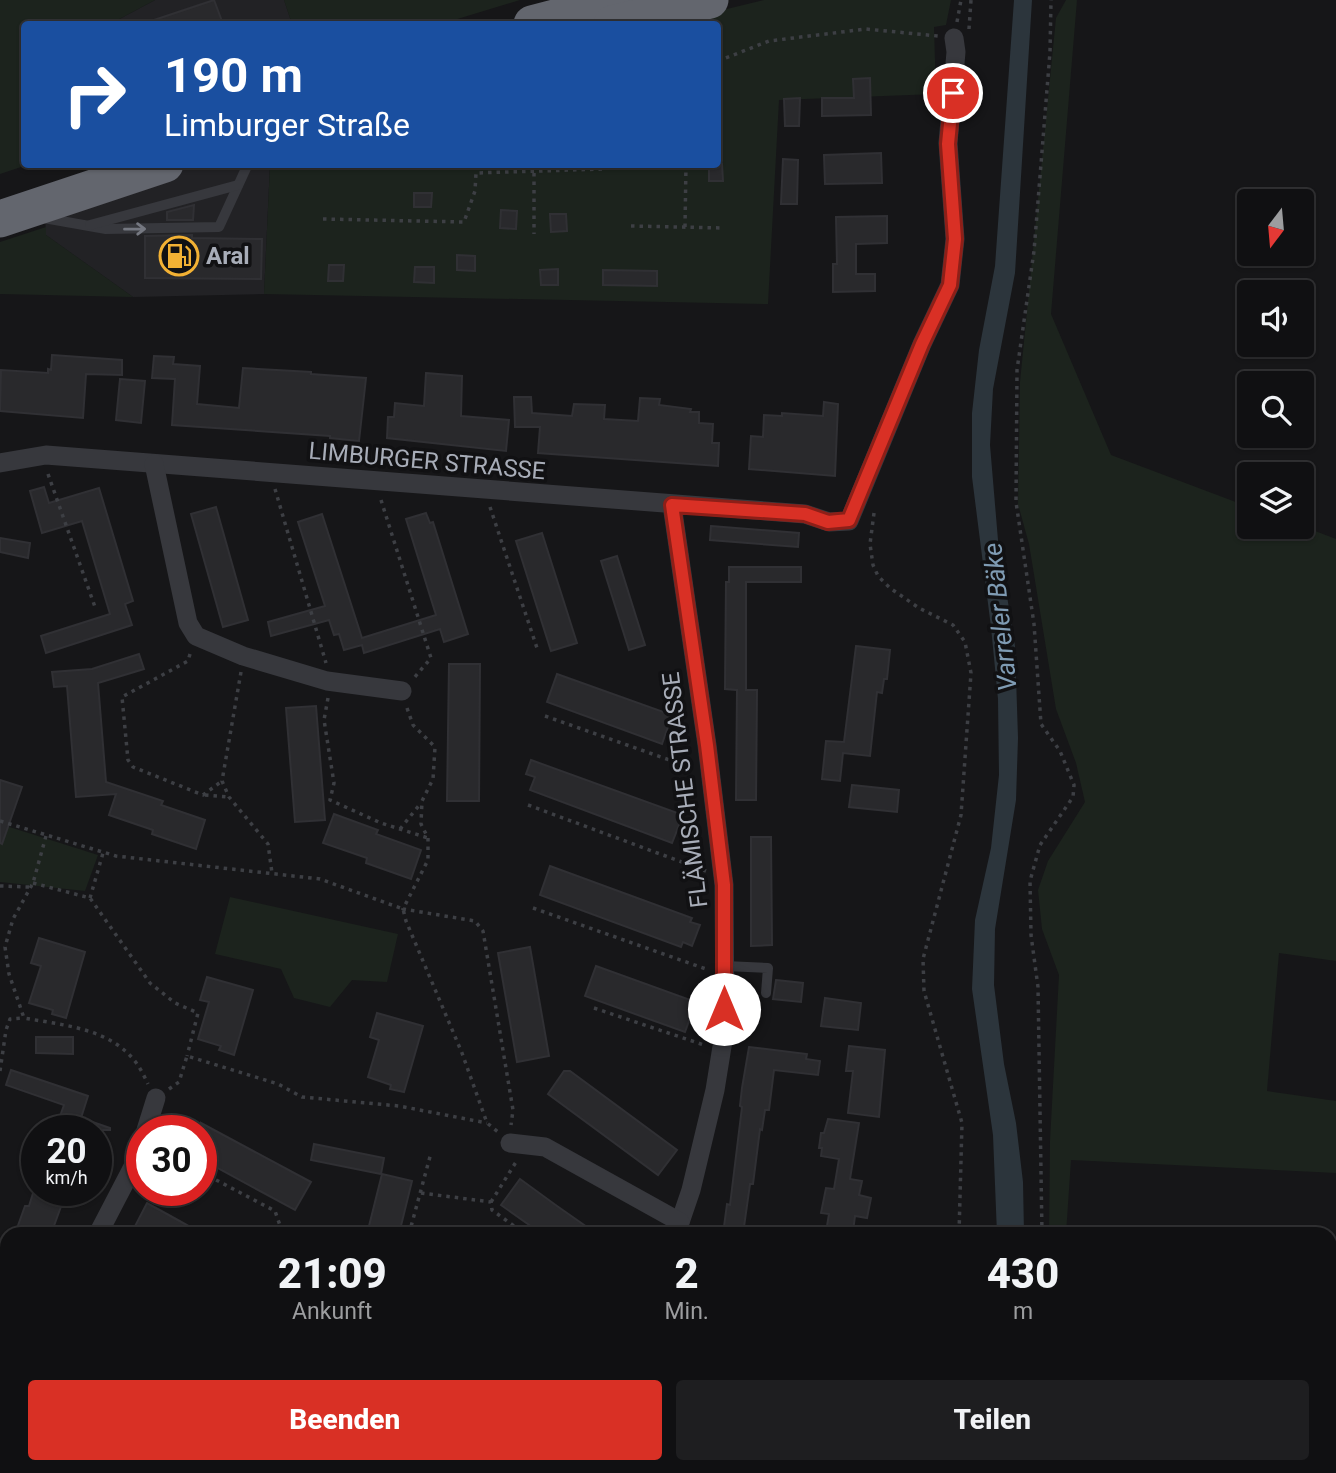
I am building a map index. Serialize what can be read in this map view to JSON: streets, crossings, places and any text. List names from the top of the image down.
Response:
{
  "streets": {
    "street": ["LIMBURGER STRASSE", "FLÄMISCHE STRASSE"]
  },
  "crossings": [
    ["LIMBURGER STRASSE", "FLÄMISCHE STRASSE"]
  ],
  "water": ["Varreler Bäke"],
  "places": {
    "fuel station": ["Aral"]
  },
  "north": "bottom",
  "page": {
    "turn": ["190 m", "Limburger Straße"],
    "speed": "20 km/h",
    "limit": "30",
    "eta": [
      "21:09",
      "Ankunft",
      "2",
      "Min.",
      "430",
      "m"
    ],
    "buttons": ["Beenden", "Teilen"]
  }
}
